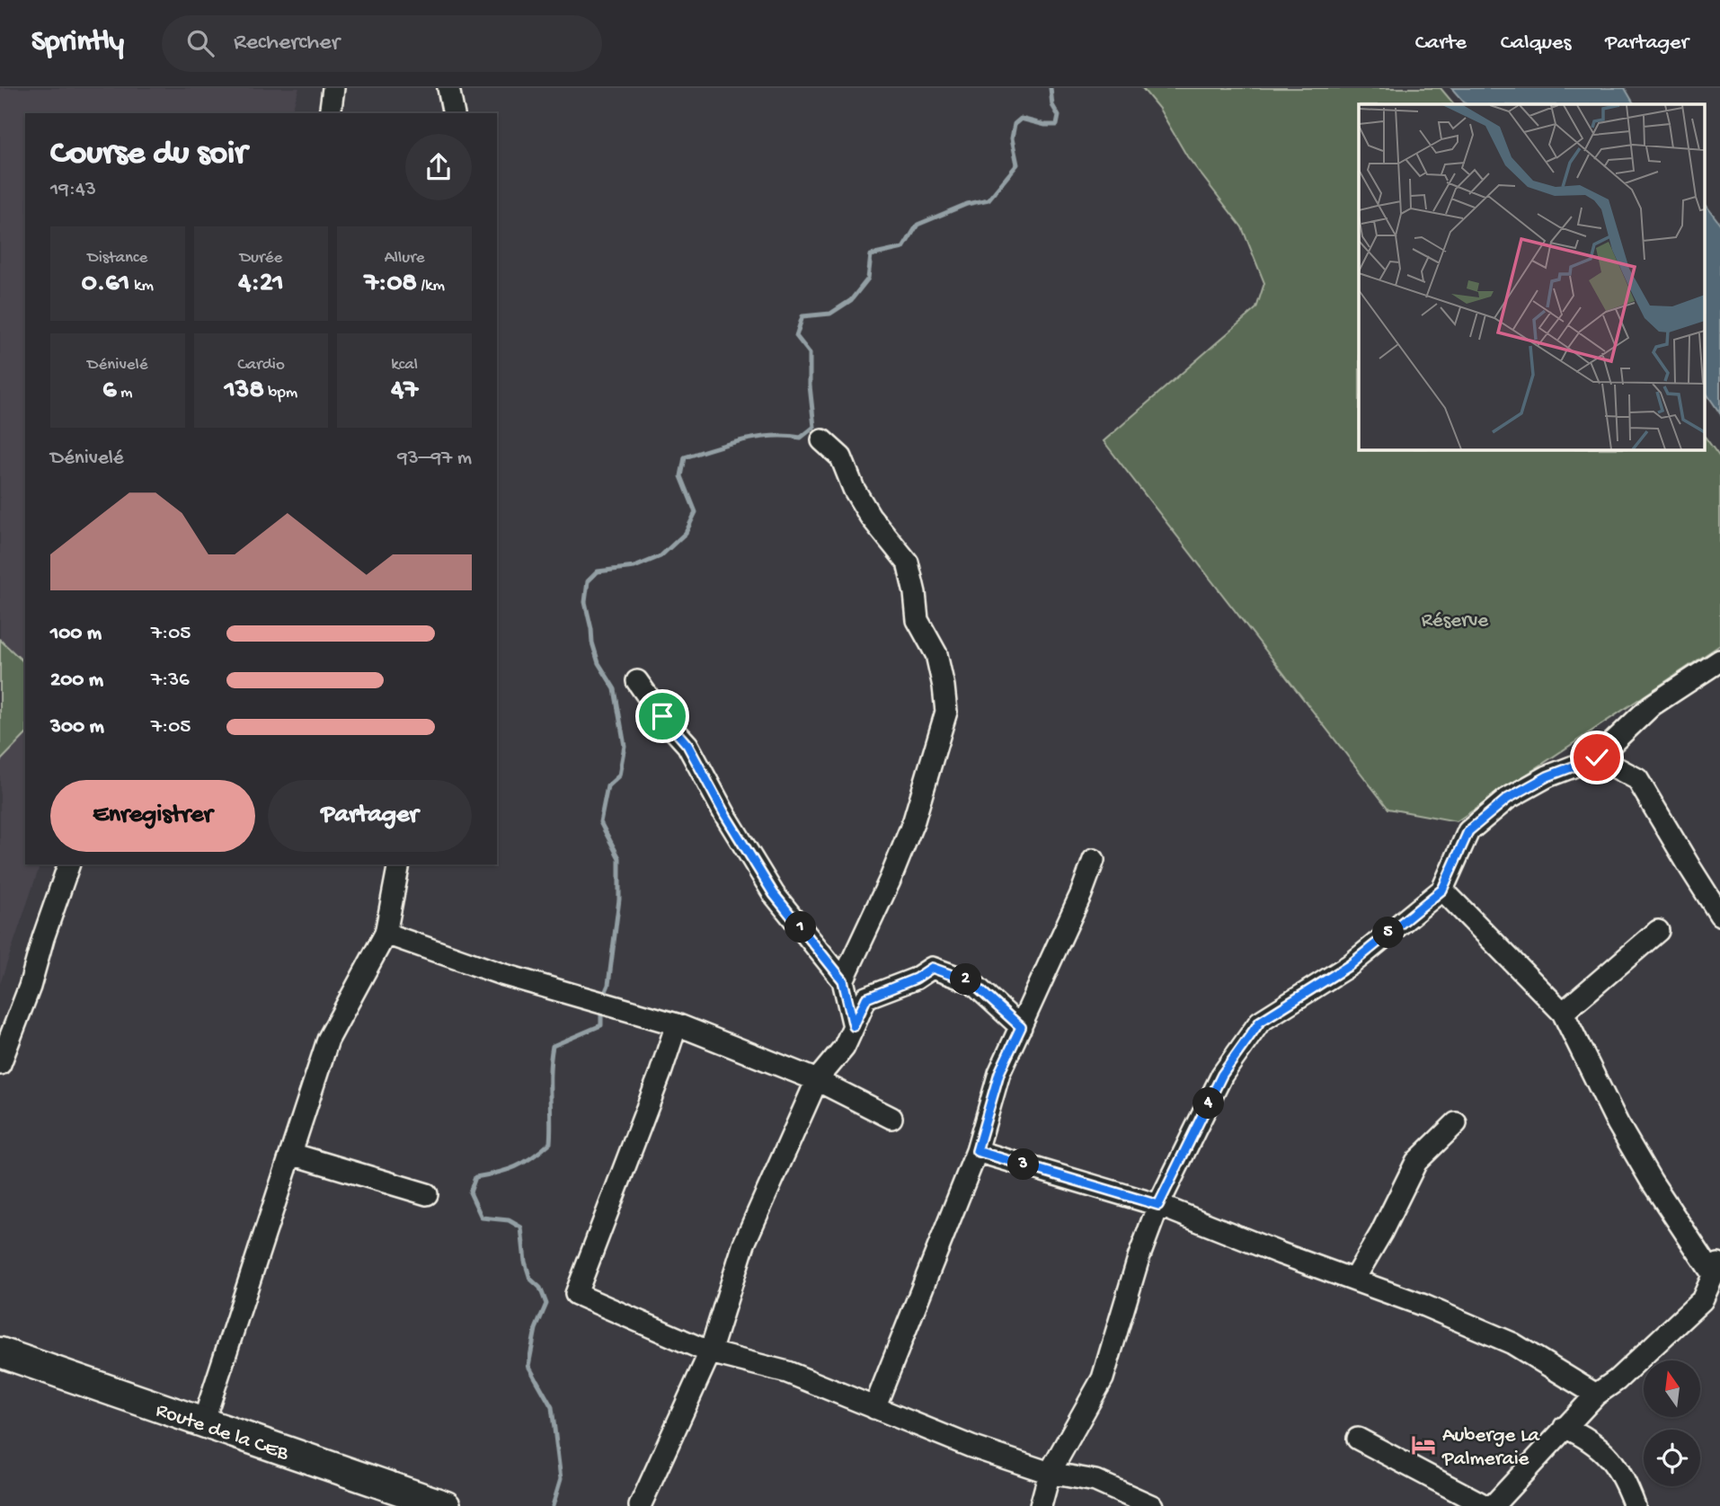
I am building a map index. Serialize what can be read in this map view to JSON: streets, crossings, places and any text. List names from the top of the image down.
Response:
{
  "streets": {
    "main road": ["Route de la CEB"]
  },
  "parks": ["Réserve"],
  "places": {
    "hotel": ["Auberge La Palmeraie"]
  },
  "north": "top",
  "page": {
    "header": "Sprintly",
    "search": "Rechercher",
    "nav": ["Carte", "Calques", "Partager"],
    "heading": ["Course du soir", "19:43"],
    "stats": [
      ["Distance", "0.61 km"],
      ["Durée", "4:21"],
      ["Allure", "7:08 /km"],
      ["Dénivelé", "6 m"],
      ["Cardio", "138 bpm"],
      ["kcal", "47"]
    ],
    "chart": ["Dénivelé", "93–97 m"],
    "list": [
      {
        "name": "100 m",
        "note": "7:05"
      },
      {
        "name": "200 m",
        "note": "7:36"
      },
      {
        "name": "300 m",
        "note": "7:05"
      }
    ],
    "buttons": ["Enregistrer", "Partager"],
    "pins": [
      "1",
      "5",
      "2",
      "4",
      "3"
    ]
  }
}
